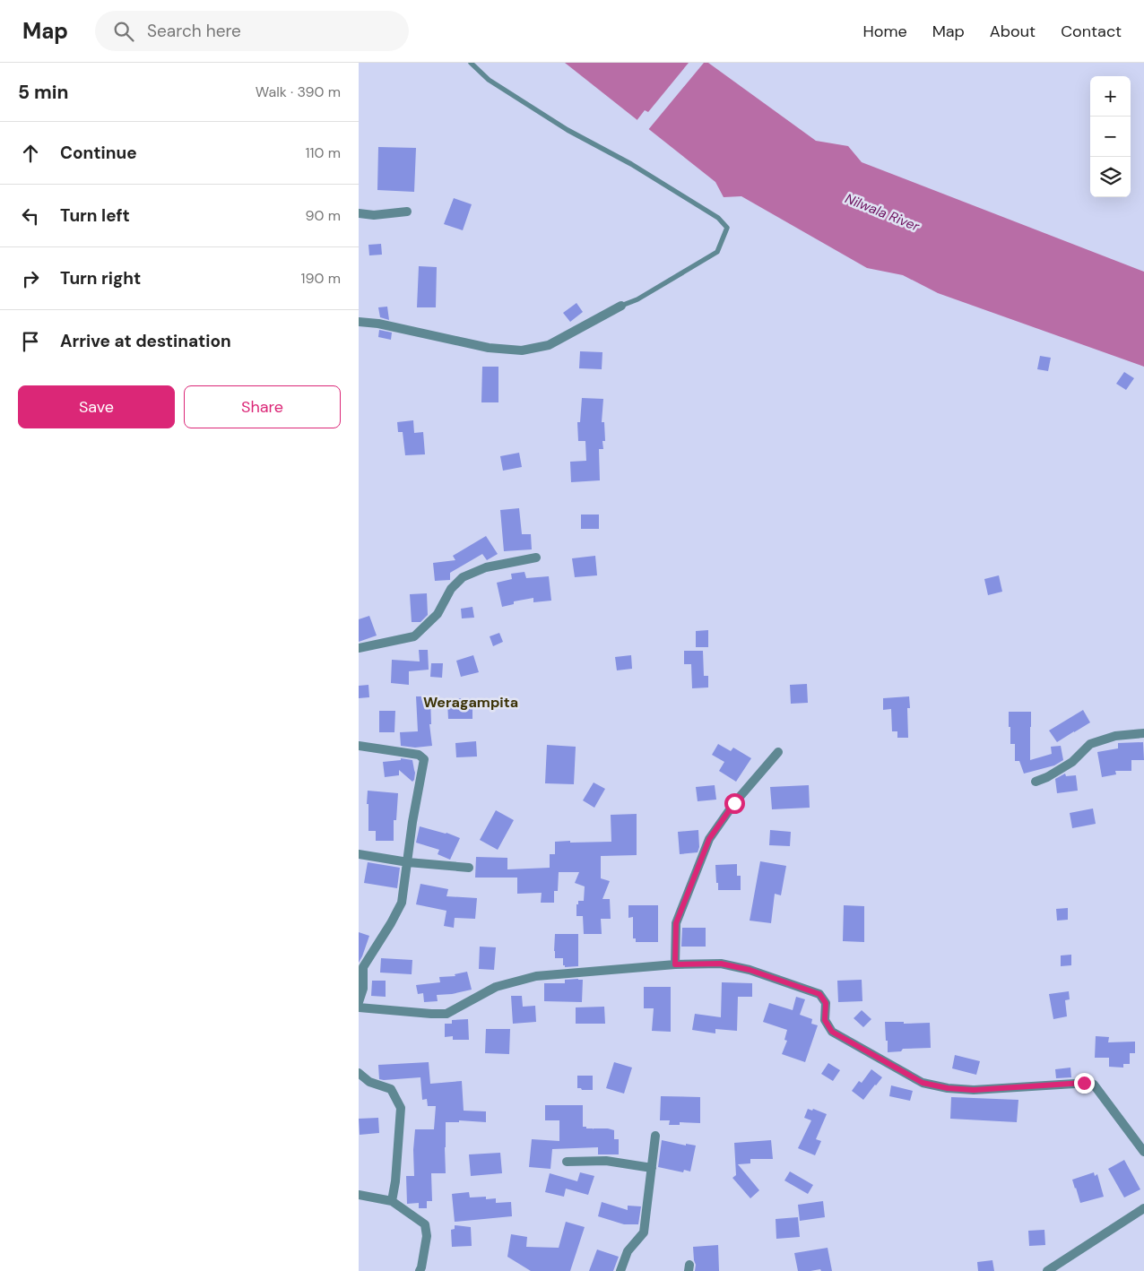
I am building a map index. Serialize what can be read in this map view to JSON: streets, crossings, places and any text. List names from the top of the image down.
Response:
{
  "districts": ["Weragampita"],
  "water": ["Nilwala River"],
  "page": {
    "header": "Map",
    "search": "Search here",
    "nav": [
      "Home",
      "Map",
      "About",
      "Contact"
    ],
    "heading": ["5 min", "Walk · 390 m"],
    "map_buttons": ["+", "−"],
    "list": [
      ["Continue", "110 m"],
      ["Turn left", "90 m"],
      ["Turn right", "190 m"],
      "Arrive at destination"
    ],
    "buttons": ["Save", "Share"]
  }
}
